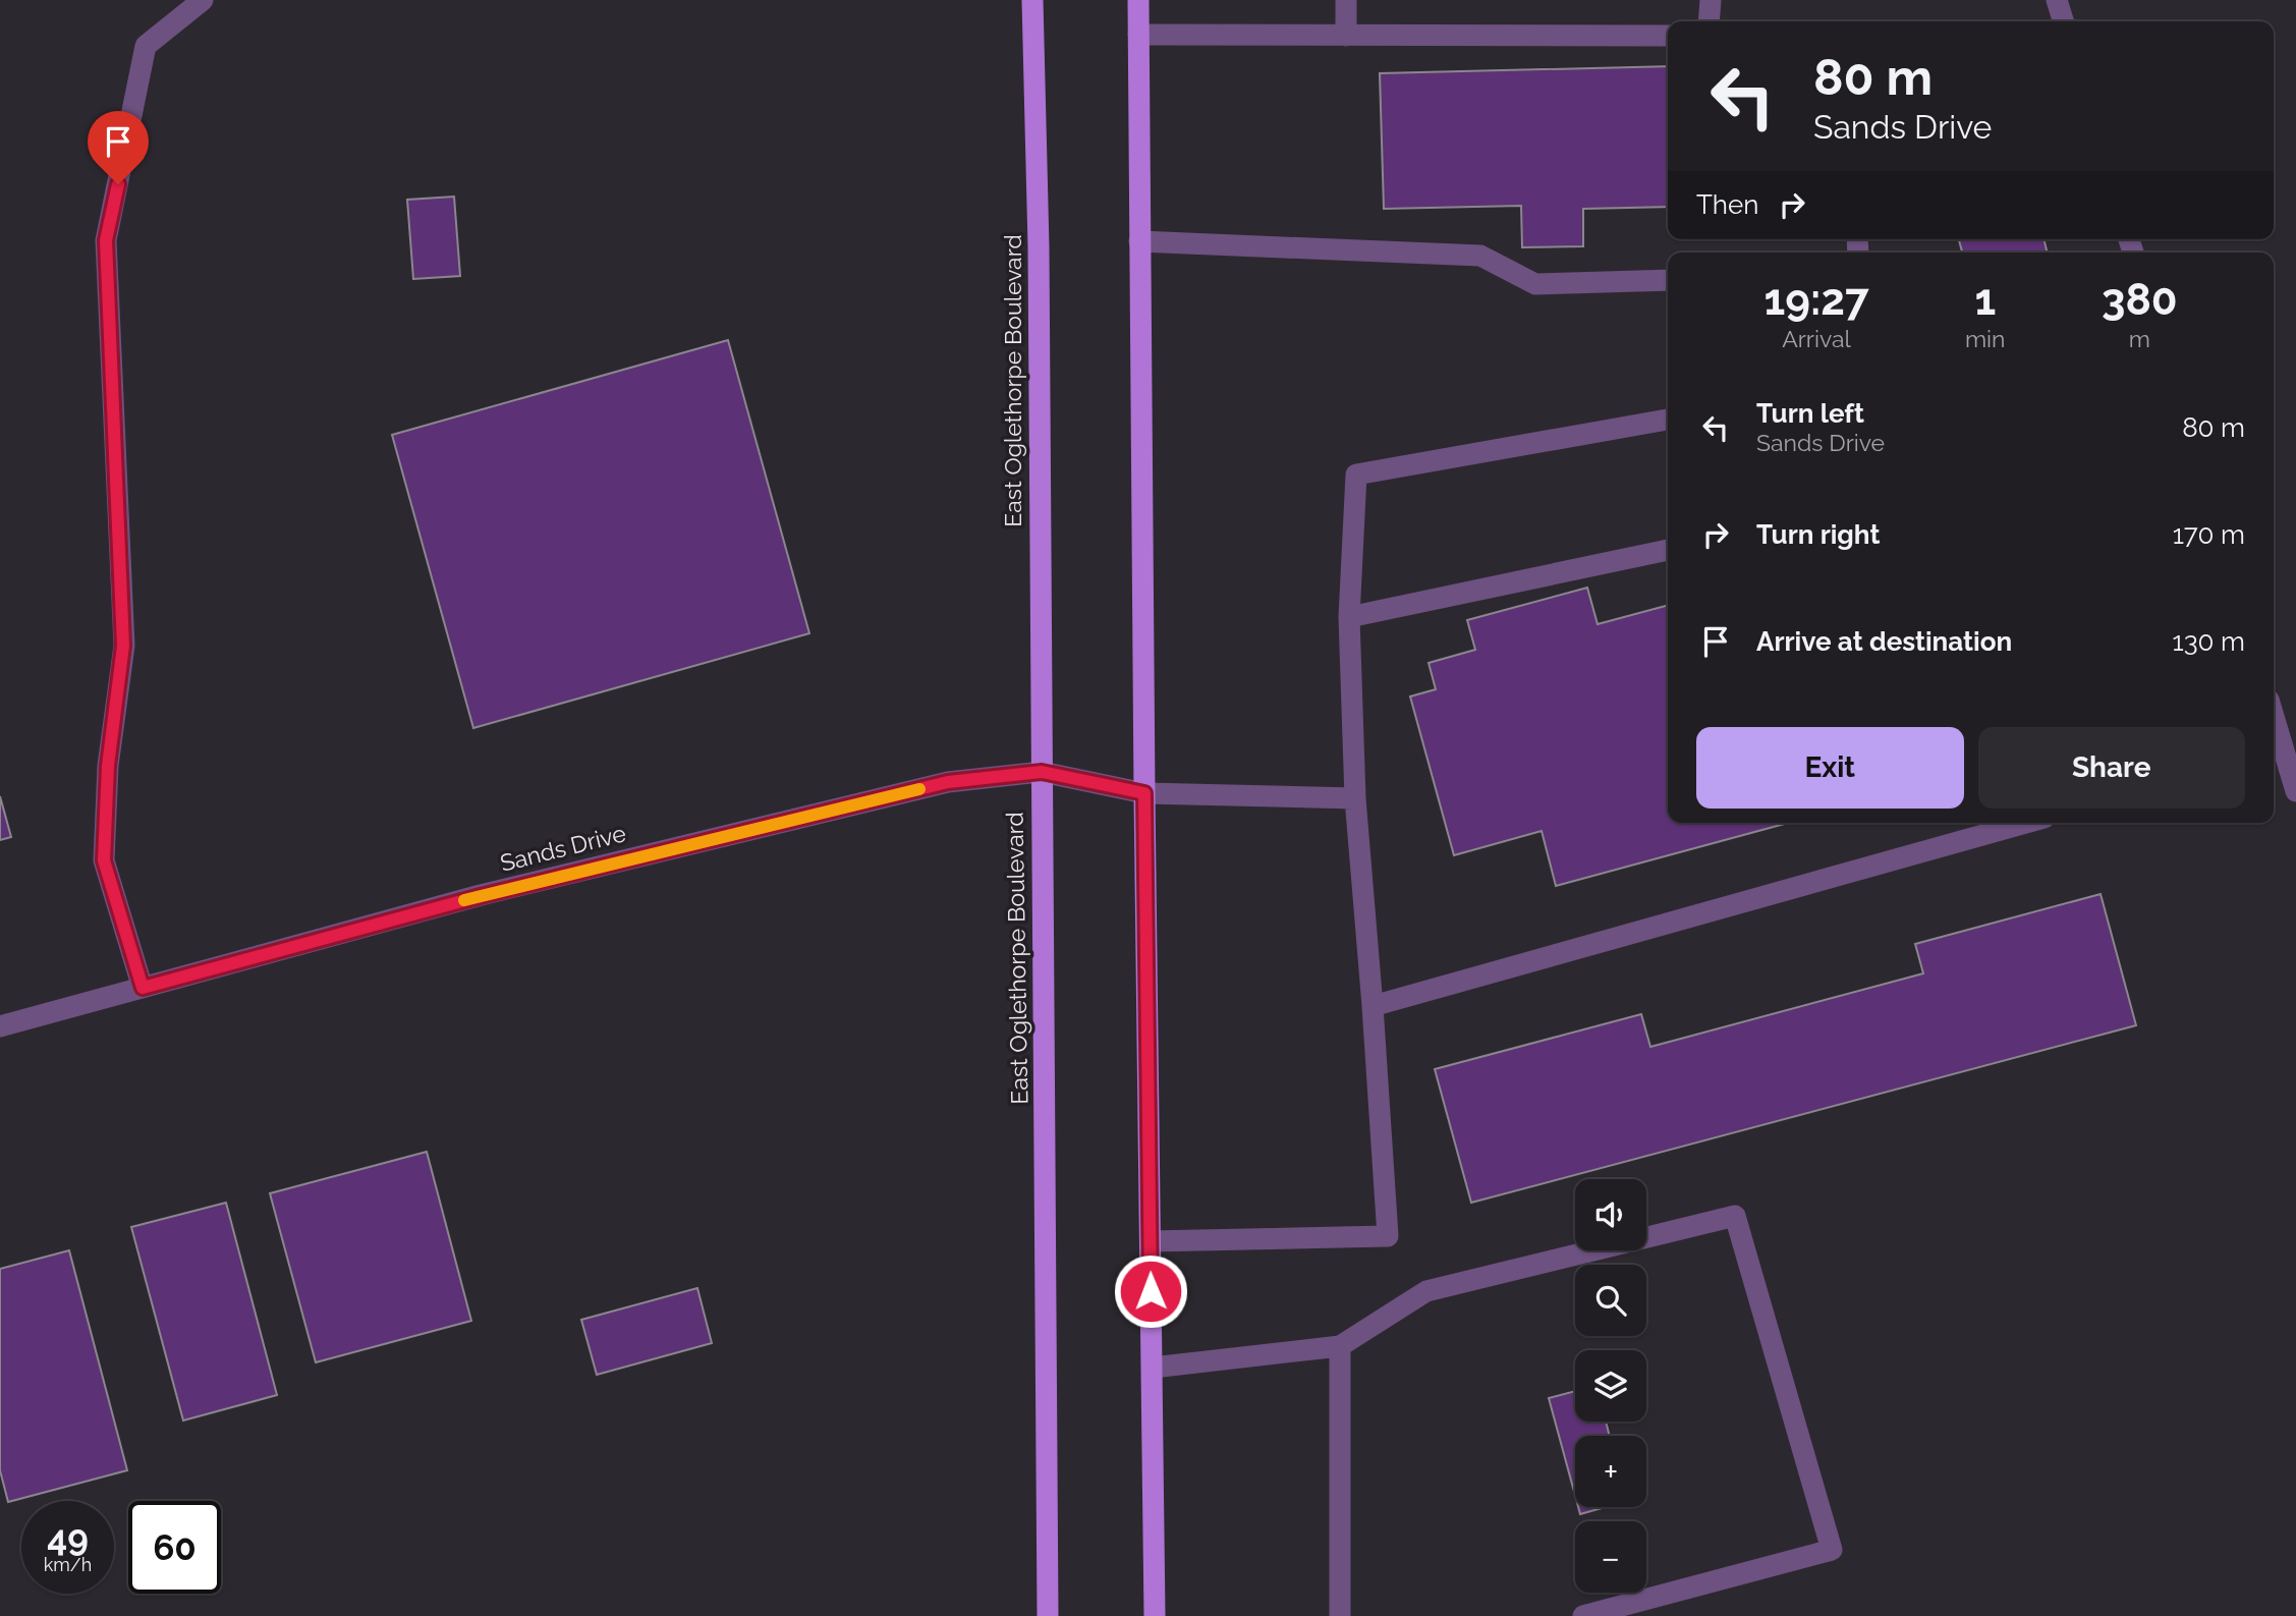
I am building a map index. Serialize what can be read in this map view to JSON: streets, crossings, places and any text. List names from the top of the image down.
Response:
{
  "streets": {
    "main road": ["East Oglethorpe Boulevard"],
    "street": ["Sands Drive"]
  },
  "crossings": [
    ["East Oglethorpe Boulevard", "Sands Drive"]
  ],
  "page": {
    "turn": ["80 m", "Sands Drive"],
    "then": "Then",
    "eta": [
      "19:27",
      "Arrival",
      "1",
      "min",
      "380",
      "m"
    ],
    "list": [
      {
        "name": "Turn left",
        "note": "Sands Drive",
        "value": "80 m"
      },
      {
        "name": "Turn right",
        "value": "170 m"
      },
      {
        "name": "Arrive at destination",
        "value": "130 m"
      }
    ],
    "buttons": ["Exit", "Share"],
    "map_buttons": ["+", "−"],
    "speed": "49 km/h",
    "limit": "60"
  }
}
